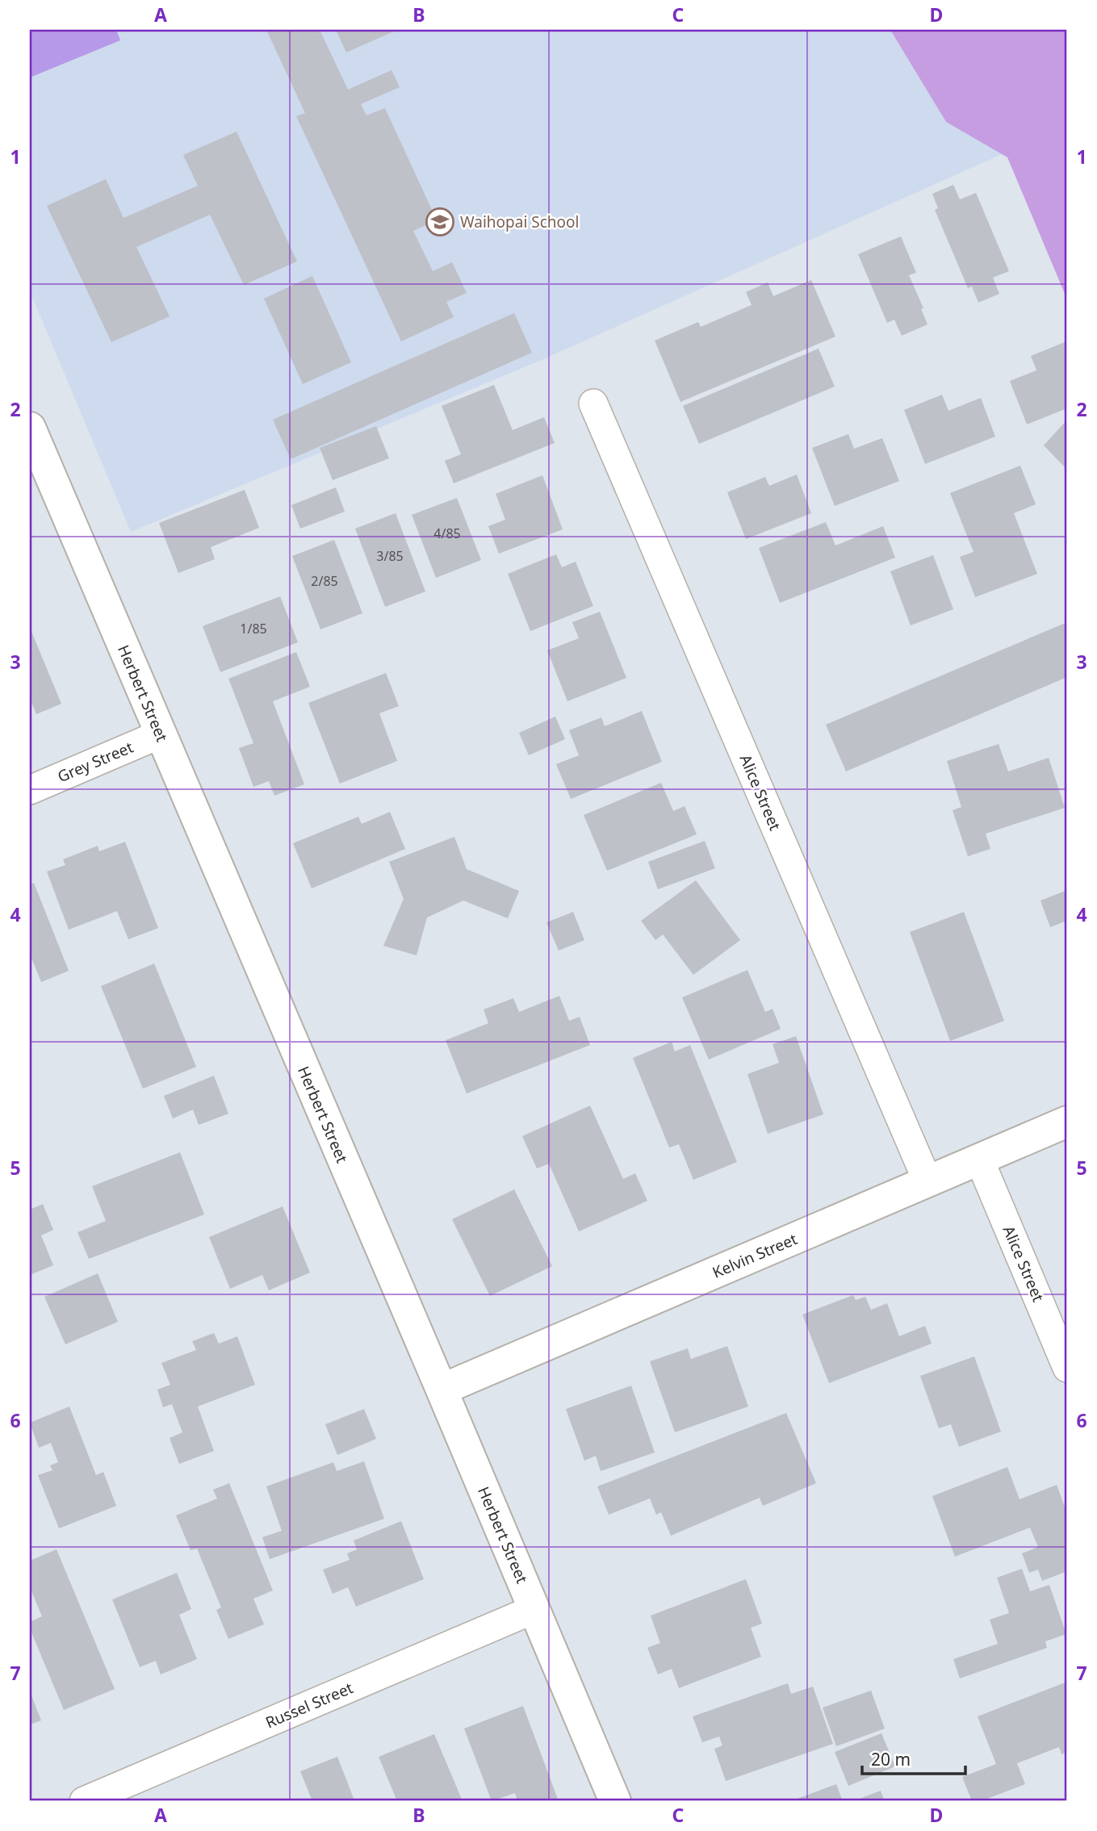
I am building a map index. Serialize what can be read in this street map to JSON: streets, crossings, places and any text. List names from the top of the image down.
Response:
{
  "streets": {
    "main road": ["Herbert Street", "Kelvin Street"],
    "street": ["Grey Street", "Alice Street", "Russel Street"]
  },
  "crossings": [
    ["Herbert Street", "Grey Street"],
    ["Herbert Street", "Kelvin Street"],
    ["Herbert Street", "Russel Street"],
    ["Alice Street", "Kelvin Street"]
  ],
  "places": {
    "school or university": ["Waihopai School"]
  },
  "house_numbers": [
    "4/85",
    "3/85",
    "2/85",
    "1/85"
  ],
  "scale_bar": "20 m",
  "grid": {
    "columns": [
      "A",
      "B",
      "C",
      "D"
    ],
    "rows": [
      "1",
      "2",
      "3",
      "4",
      "5",
      "6",
      "7"
    ]
  }
}
